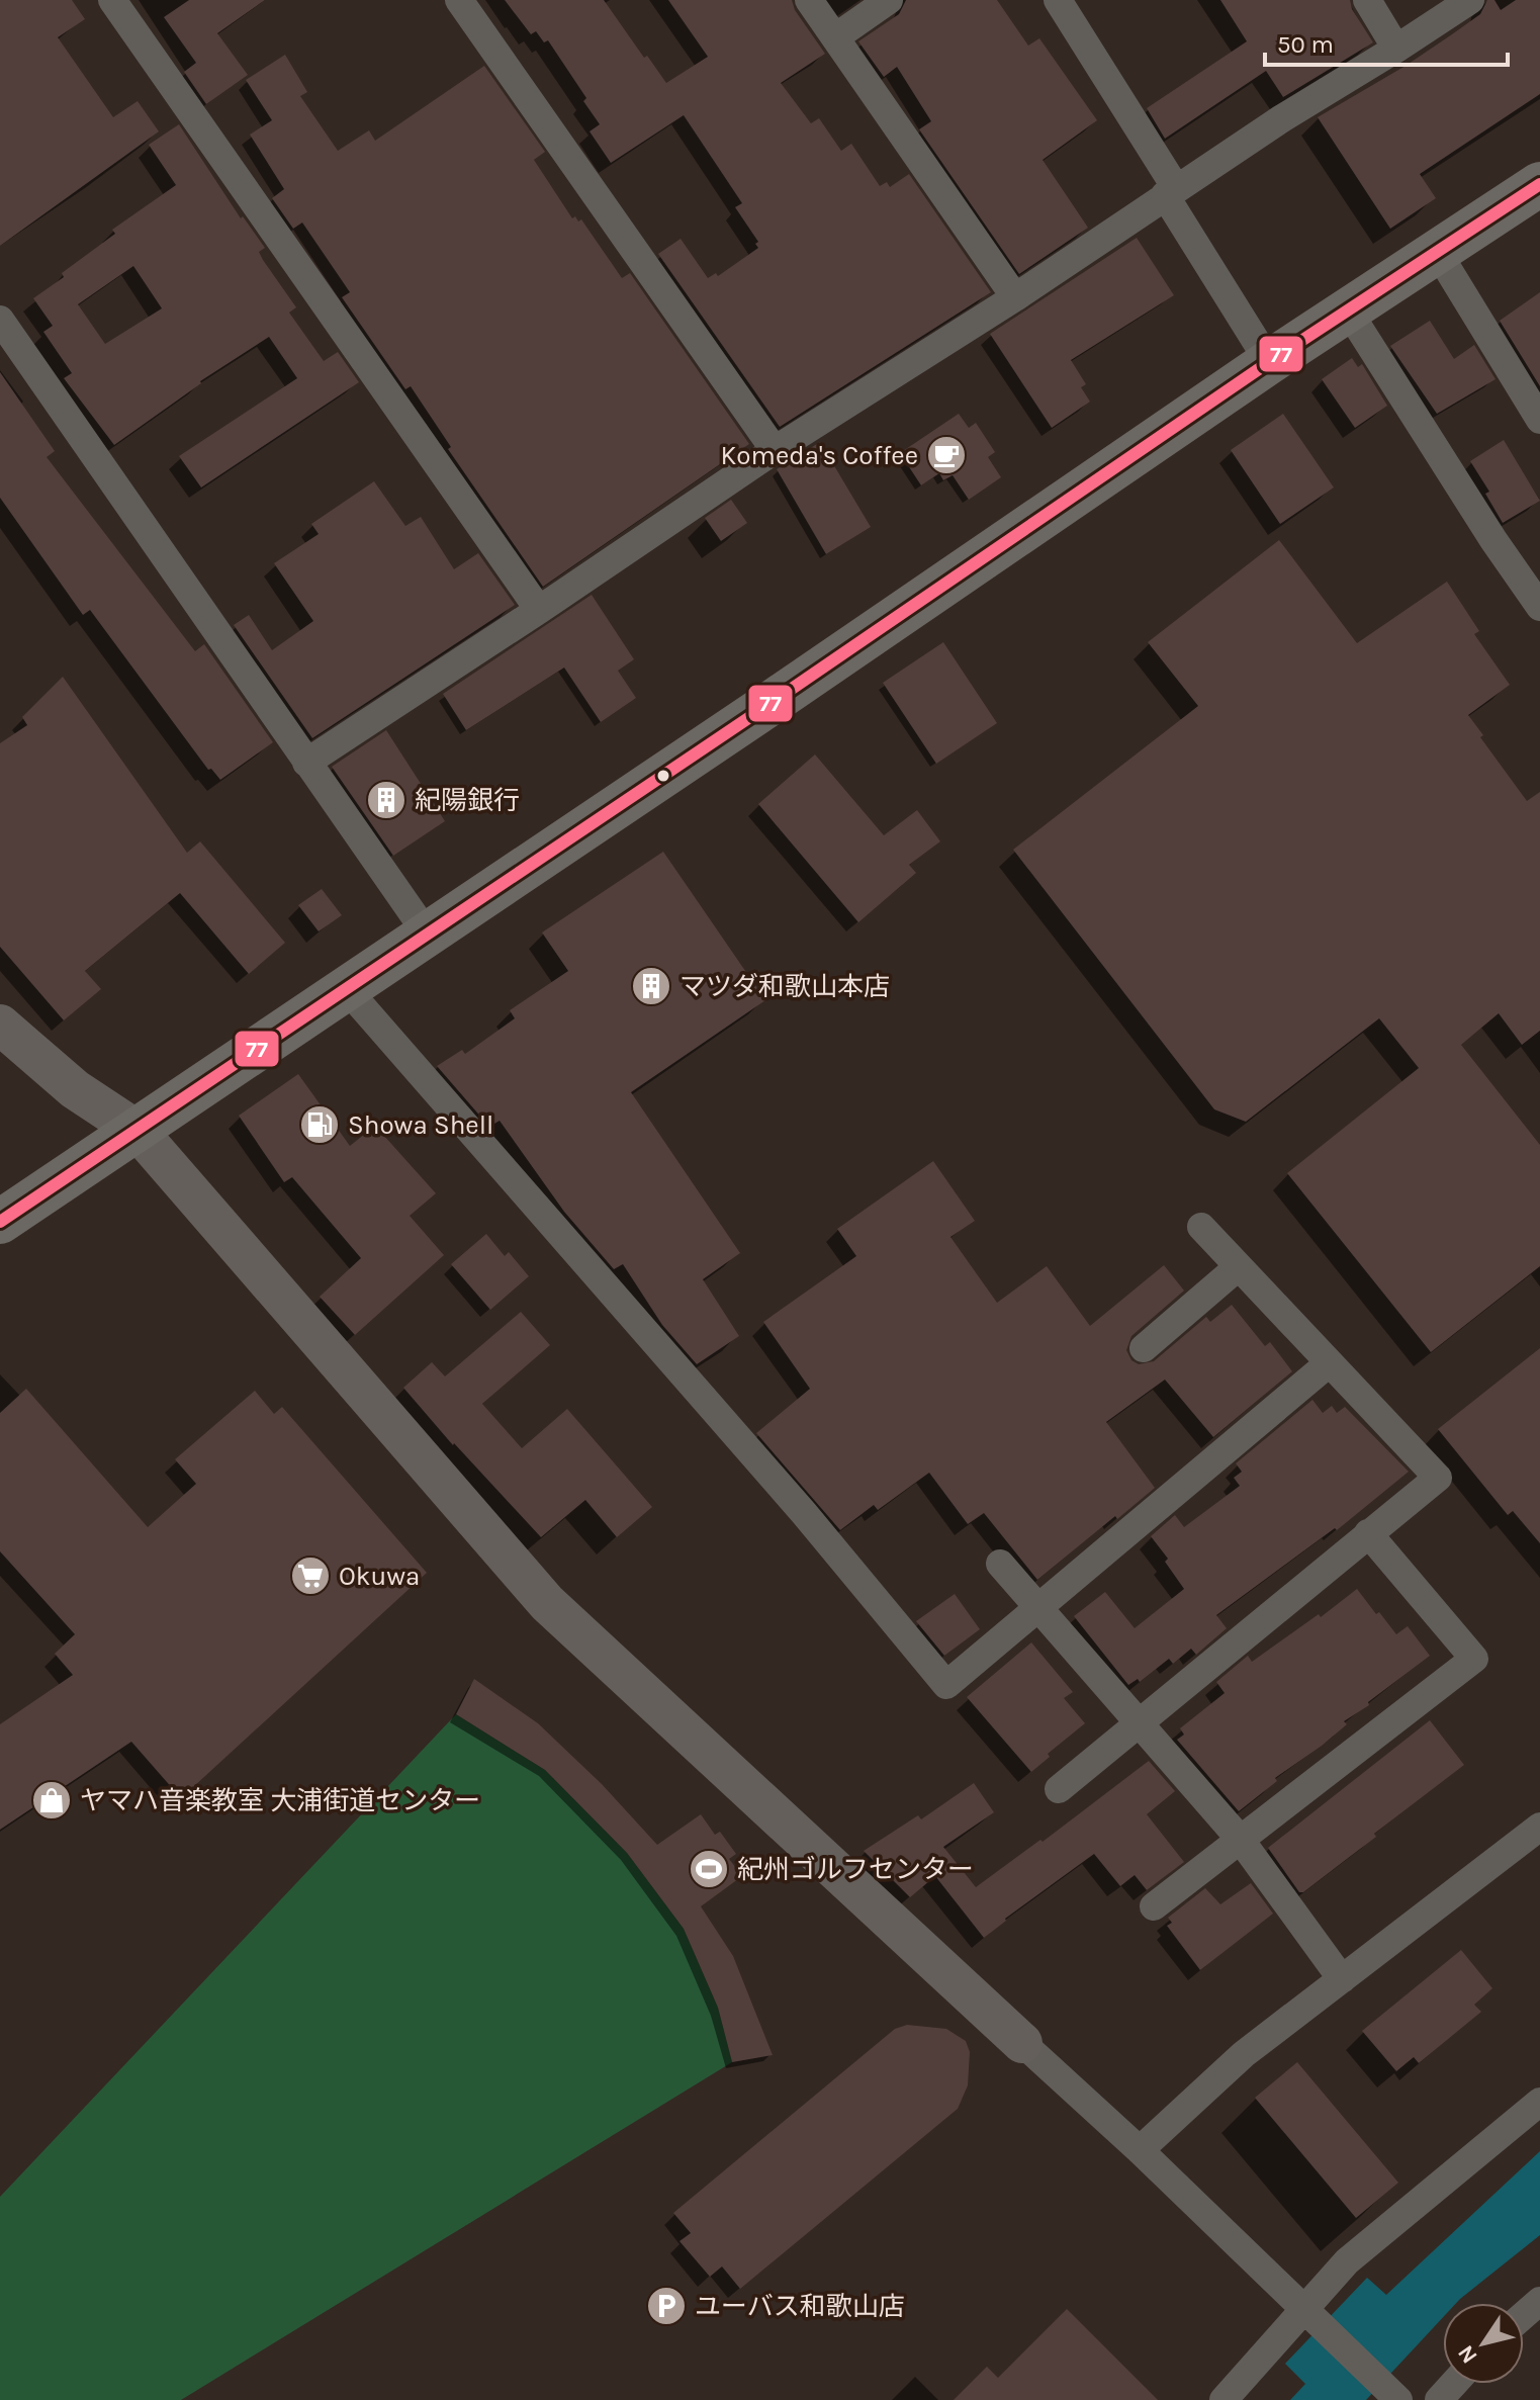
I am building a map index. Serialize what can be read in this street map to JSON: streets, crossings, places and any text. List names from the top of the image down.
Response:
{
  "places": {
    "cafe": ["Komeda's Coffee"],
    "building": ["紀陽銀行", "マツダ和歌山本店"],
    "fuel station": ["Showa Shell"],
    "supermarket": ["Okuwa"],
    "shop": ["ヤマハ音楽教室 大浦街道センター"],
    "sports": ["紀州ゴルフセンター"],
    "parking": ["ユーバス和歌山店"]
  },
  "lines": ["transit line 77"],
  "scale_bar": "50 m",
  "north": "bottom left"
}
